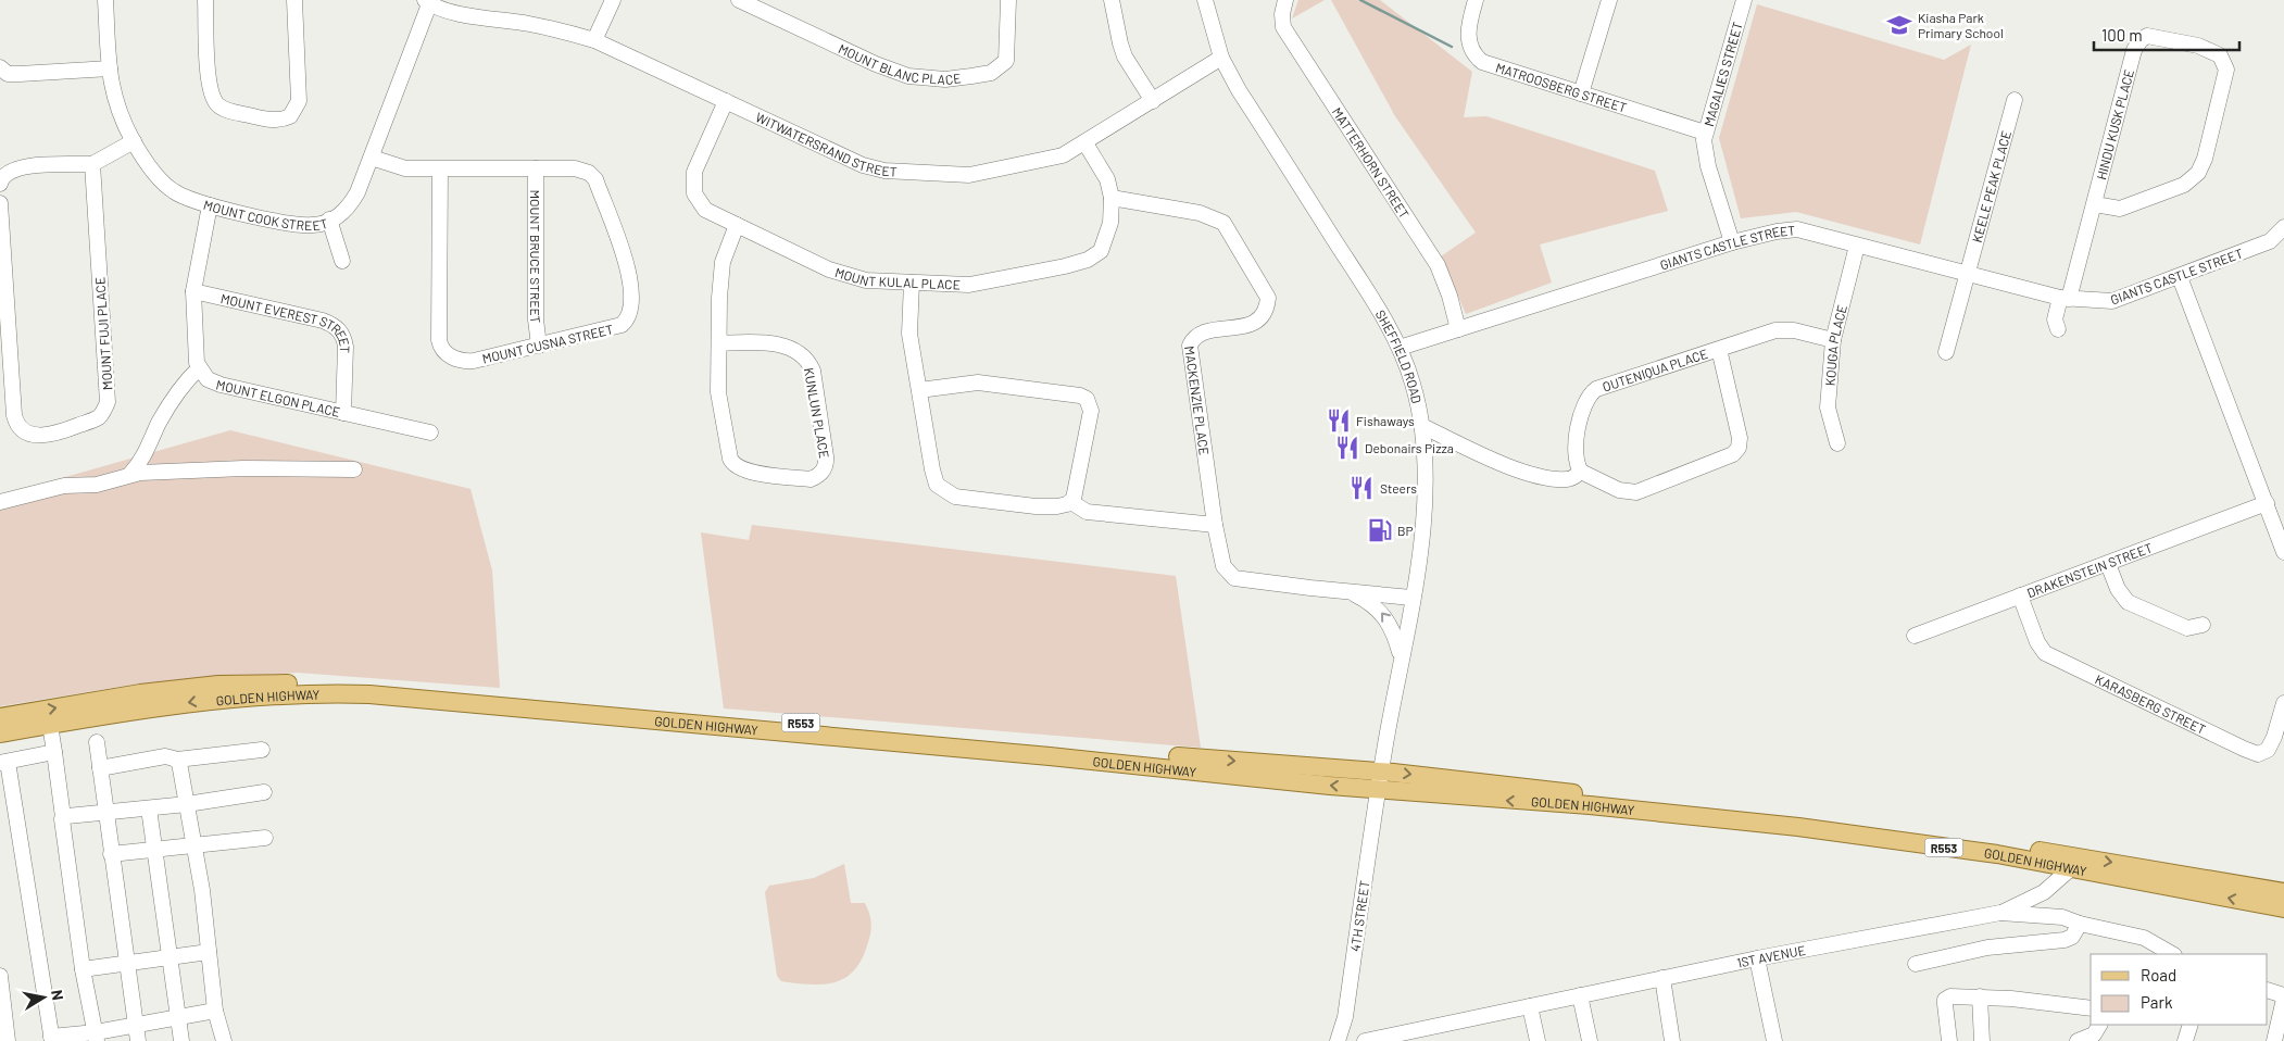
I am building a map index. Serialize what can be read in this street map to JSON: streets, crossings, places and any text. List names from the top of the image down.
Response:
{
  "streets": {
    "main road": ["GOLDEN HIGHWAY", "R553"],
    "street": [
      "MOUNT BLANC PLACE",
      "MAGALIES STREET",
      "MATROOSBERG STREET",
      "HINDU KUSK PLACE",
      "WITWATERSRAND STREET",
      "MATTERHORN STREET",
      "KEELE PEAK PLACE",
      "MOUNT COOK STREET",
      "GIANTS CASTLE STREET",
      "MOUNT BRUCE STREET",
      "MOUNT KULAL PLACE",
      "MOUNT EVEREST STREET",
      "MOUNT FUJI PLACE",
      "MOUNT CUSNA STREET",
      "KOUGA PLACE",
      "SHEFFIELD ROAD",
      "OUTENIQUA PLACE",
      "MOUNT ELGON PLACE",
      "MACKENZIE PLACE",
      "KUNLUN PLACE",
      "DRAKENSTEIN STREET",
      "KARASBERG STREET",
      "4TH STREET",
      "1ST AVENUE"
    ]
  },
  "crossings": [
    ["MAGALIES STREET", "MATROOSBERG STREET"],
    ["MAGALIES STREET", "GIANTS CASTLE STREET"],
    ["HINDU KUSK PLACE", "GIANTS CASTLE STREET"],
    ["WITWATERSRAND STREET", "MOUNT COOK STREET"],
    ["WITWATERSRAND STREET", "MOUNT KULAL PLACE"],
    ["WITWATERSRAND STREET", "SHEFFIELD ROAD"],
    ["MATTERHORN STREET", "GIANTS CASTLE STREET"],
    ["KEELE PEAK PLACE", "GIANTS CASTLE STREET"],
    ["MOUNT COOK STREET", "MOUNT CUSNA STREET"],
    ["GIANTS CASTLE STREET", "KOUGA PLACE"],
    ["GIANTS CASTLE STREET", "SHEFFIELD ROAD"],
    ["MOUNT BRUCE STREET", "MOUNT CUSNA STREET"],
    ["MOUNT KULAL PLACE", "MACKENZIE PLACE"],
    ["MOUNT KULAL PLACE", "KUNLUN PLACE"],
    ["MOUNT EVEREST STREET", "MOUNT ELGON PLACE"],
    ["KOUGA PLACE", "OUTENIQUA PLACE"],
    ["SHEFFIELD ROAD", "MACKENZIE PLACE"],
    ["SHEFFIELD ROAD", "GOLDEN HIGHWAY"],
    ["SHEFFIELD ROAD", "4TH STREET"],
    ["DRAKENSTEIN STREET", "KARASBERG STREET"],
    ["GOLDEN HIGHWAY", "4TH STREET"]
  ],
  "places": {
    "school or university": ["Kiasha Park Primary School"],
    "restaurant": ["Fishaways", "Debonairs Pizza", "Steers"],
    "fuel station": ["BP"]
  },
  "legend": ["Road", "Park"],
  "scale_bar": "100 m",
  "north": "right"
}
